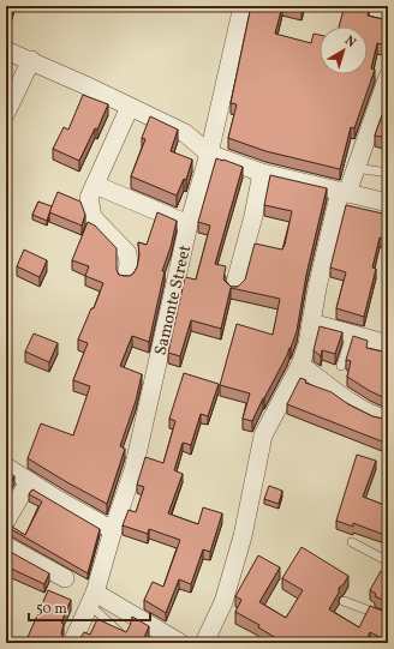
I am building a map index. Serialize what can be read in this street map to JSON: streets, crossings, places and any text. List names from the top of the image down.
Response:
{
  "streets": {
    "street": ["Samonte Street"]
  },
  "scale_bar": "50 m",
  "north": "top right"
}
